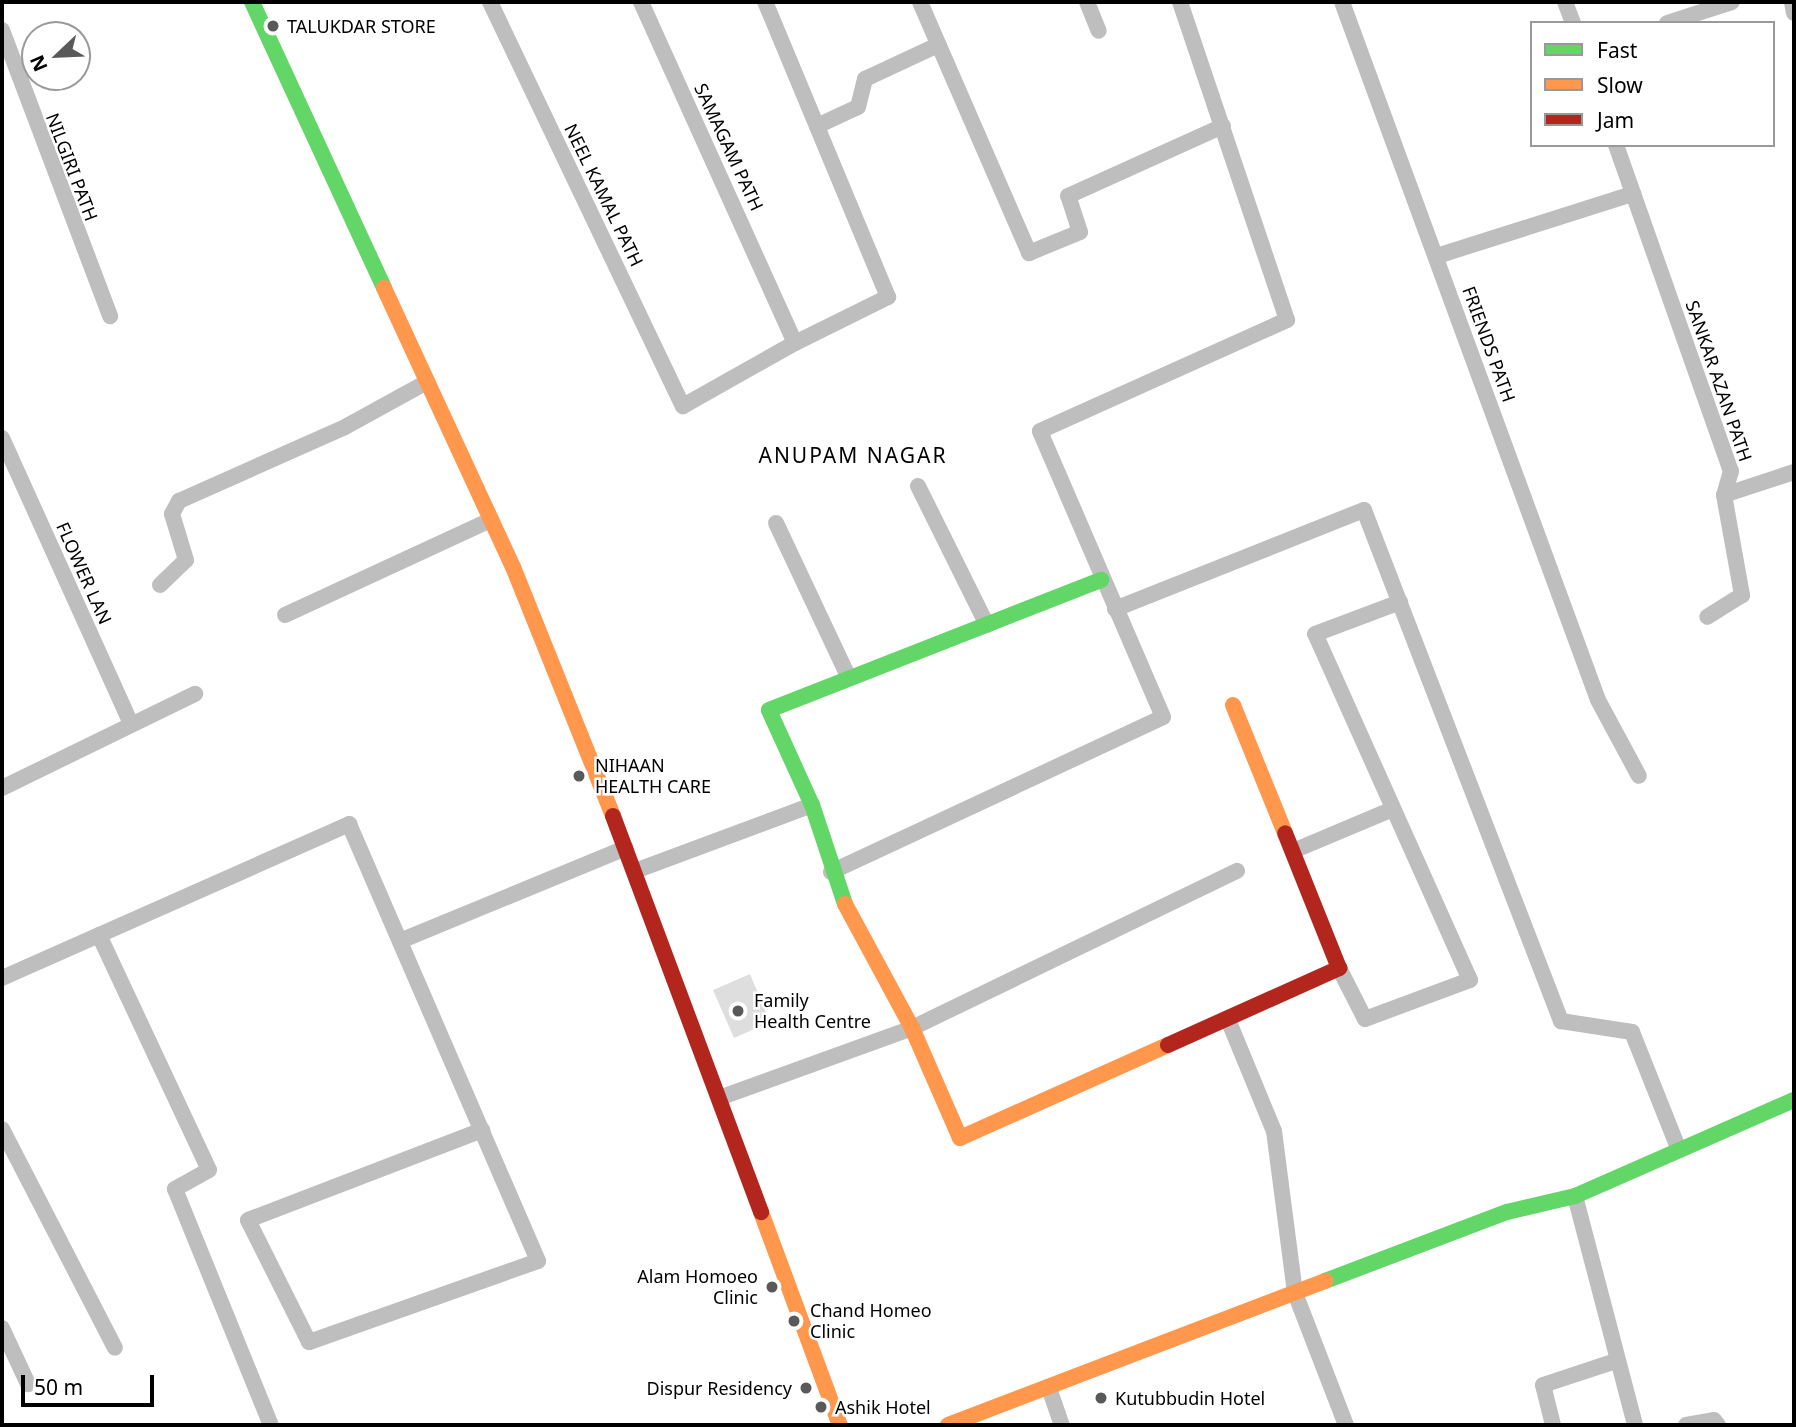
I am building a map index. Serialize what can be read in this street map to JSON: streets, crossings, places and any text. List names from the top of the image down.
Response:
{
  "streets": {
    "street": [
      "SAMAGAM PATH",
      "NILGIRI PATH",
      "NEEL KAMAL PATH",
      "FRIENDS PATH",
      "SANKAR AZAN PATH",
      "FLOWER LAN"
    ]
  },
  "crossings": [
    ["SAMAGAM PATH", "NEEL KAMAL PATH"]
  ],
  "districts": ["ANUPAM NAGAR"],
  "places": [
    "TALUKDAR STORE",
    "NIHAAN HEALTH CARE",
    "Family Health Centre",
    "Alam Homoeo Clinic",
    "Chand Homeo Clinic",
    "Dispur Residency",
    "Kutubbudin Hotel",
    "Ashik Hotel"
  ],
  "legend": ["Fast", "Slow", "Jam"],
  "scale_bar": "50 m",
  "north": "bottom left"
}
